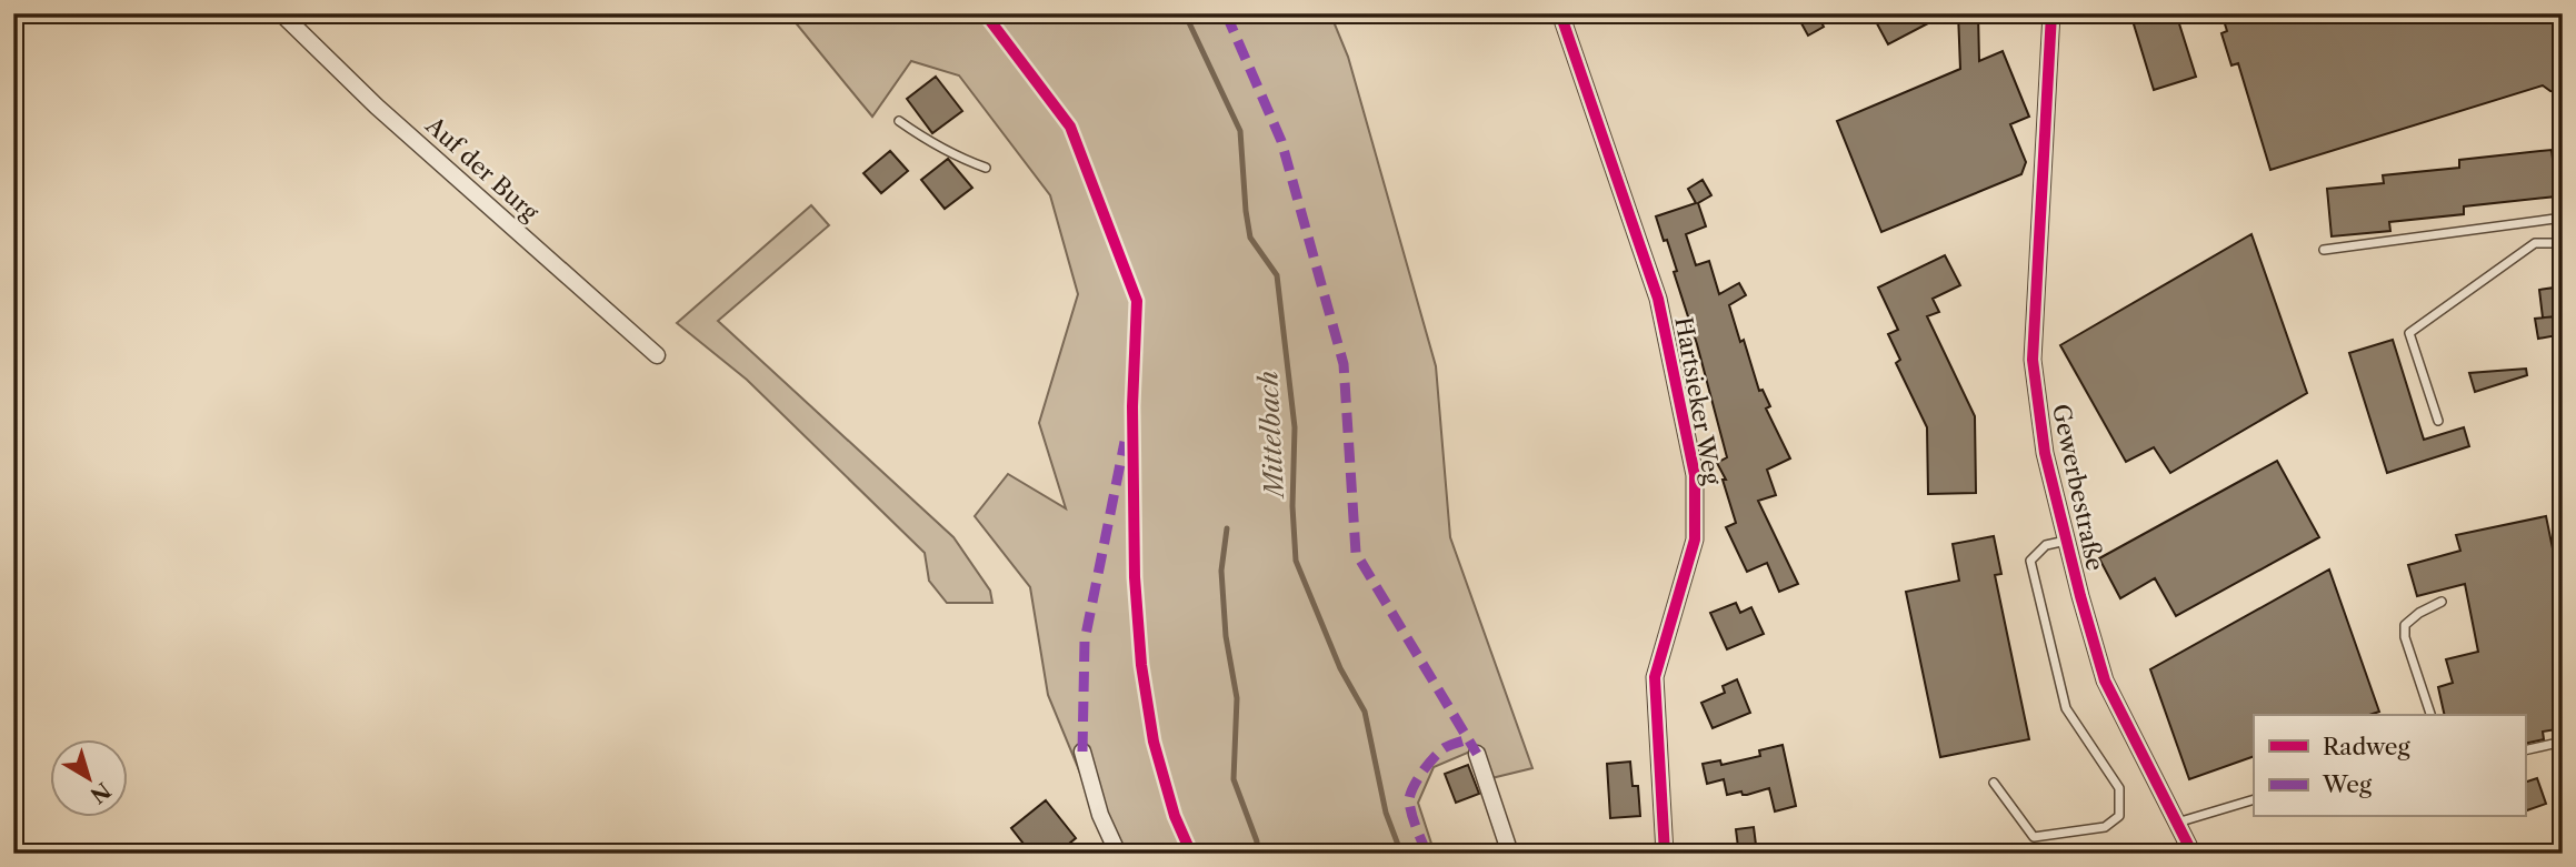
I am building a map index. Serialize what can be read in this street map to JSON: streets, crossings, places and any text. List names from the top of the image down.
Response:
{
  "streets": {
    "street": ["Auf der Burg", "Hartsieker Weg", "Gewerbestraße"]
  },
  "water": ["Mittelbach"],
  "legend": ["Radweg", "Weg"],
  "north": "bottom right"
}
